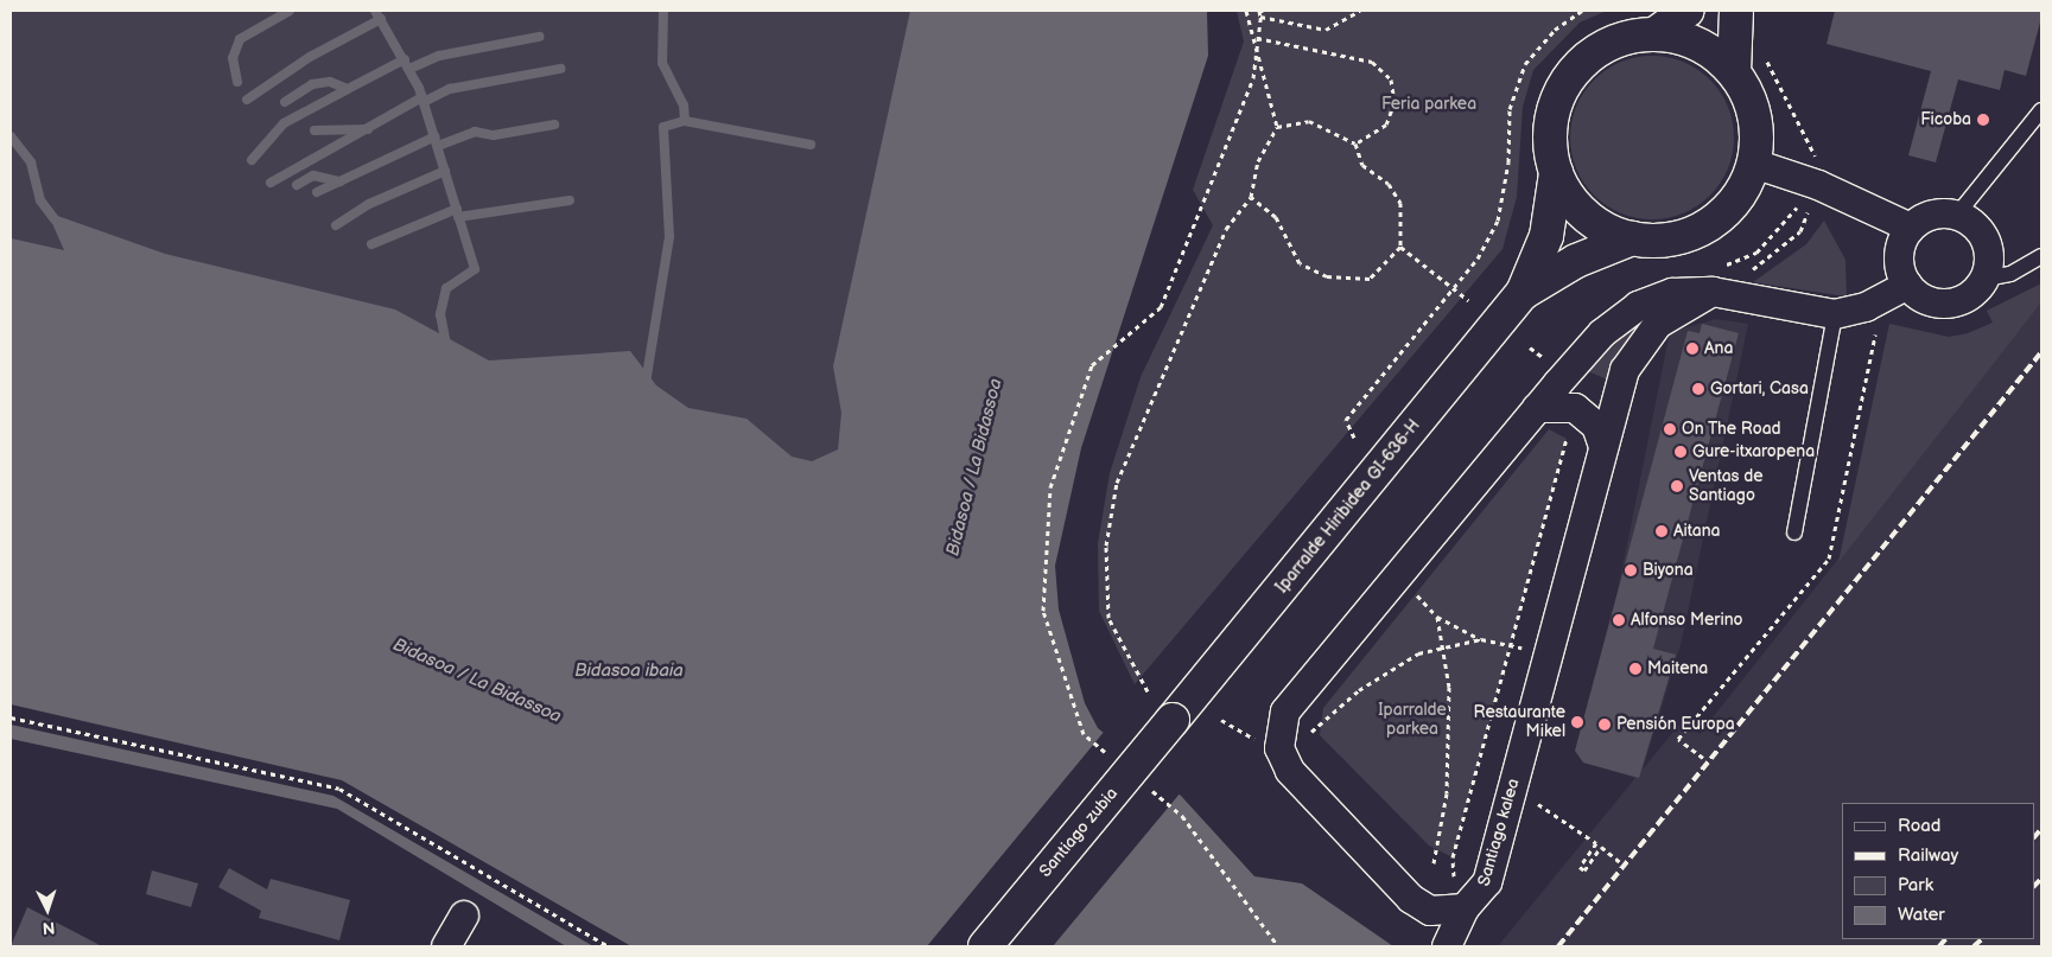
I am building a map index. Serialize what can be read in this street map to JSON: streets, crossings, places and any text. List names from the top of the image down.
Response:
{
  "streets": {
    "main road": ["Iparralde Hiribidea GI-636-H", "Santiago zubia"],
    "street": ["Santiago kalea"]
  },
  "crossings": [
    ["Iparralde Hiribidea GI-636-H", "Santiago zubia"]
  ],
  "water": ["Bidasoa / La Bidassoa", "Bidasoa ibaia"],
  "parks": ["Feria parkea", "Iparralde parkea"],
  "places": [
    "Ficoba",
    "Ana",
    "Gortari, Casa",
    "On The Road",
    "Gure-itxaropena",
    "Ventas de Santiago",
    "Aitana",
    "Biyona",
    "Alfonso Merino",
    "Maitena",
    "Restaurante Mikel",
    "Pensión Europa"
  ],
  "legend": [
    "Road",
    "Railway",
    "Park",
    "Water"
  ],
  "north": "bottom"
}
